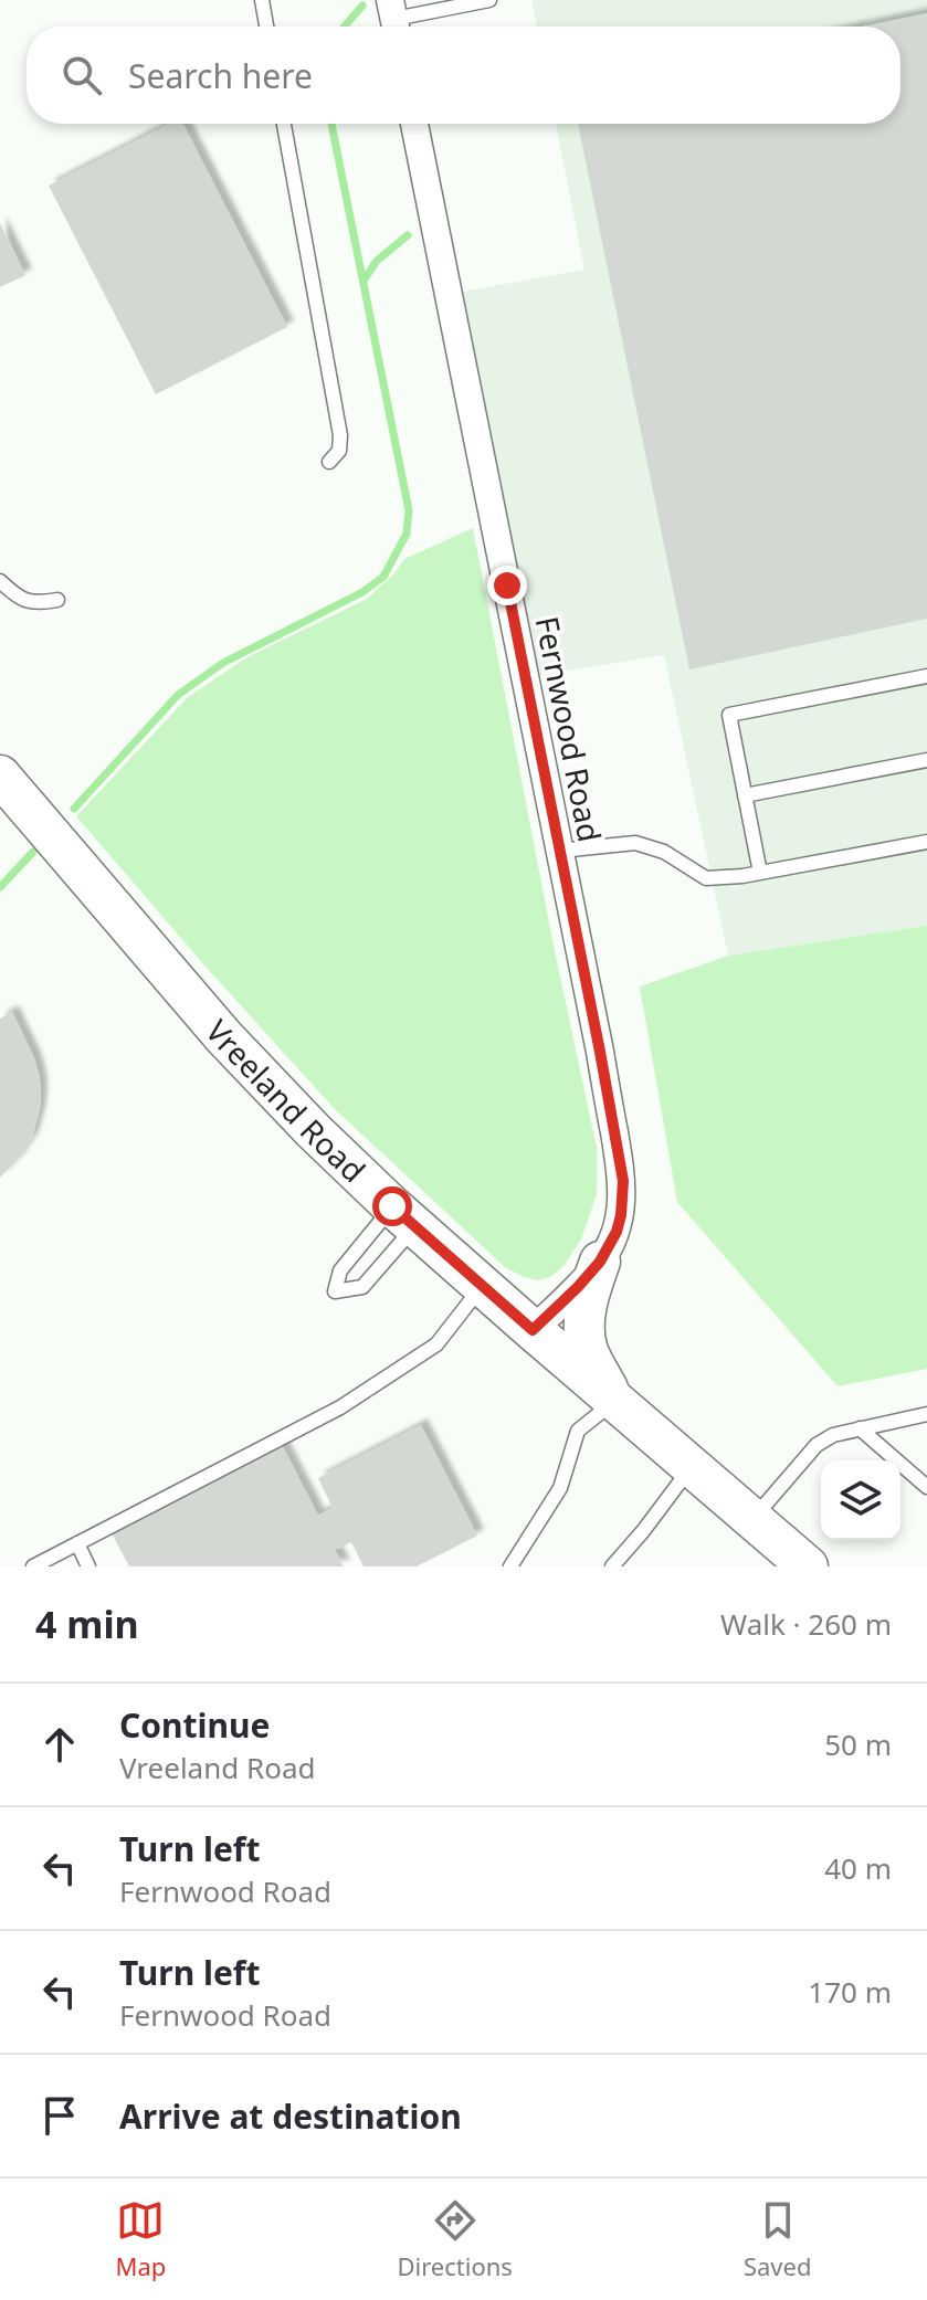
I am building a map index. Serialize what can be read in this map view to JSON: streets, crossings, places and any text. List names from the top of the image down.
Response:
{
  "streets": {
    "street": ["Fernwood Road", "Vreeland Road"]
  },
  "crossings": [
    ["Fernwood Road", "Vreeland Road"]
  ],
  "page": {
    "search": "Search here",
    "heading": ["4 min", "Walk · 260 m"],
    "list": [
      ["Continue", "Vreeland Road", "50 m"],
      ["Turn left", "Fernwood Road", "40 m"],
      ["Turn left", "Fernwood Road", "170 m"],
      "Arrive at destination"
    ],
    "nav": ["Map", "Directions", "Saved"]
  }
}
